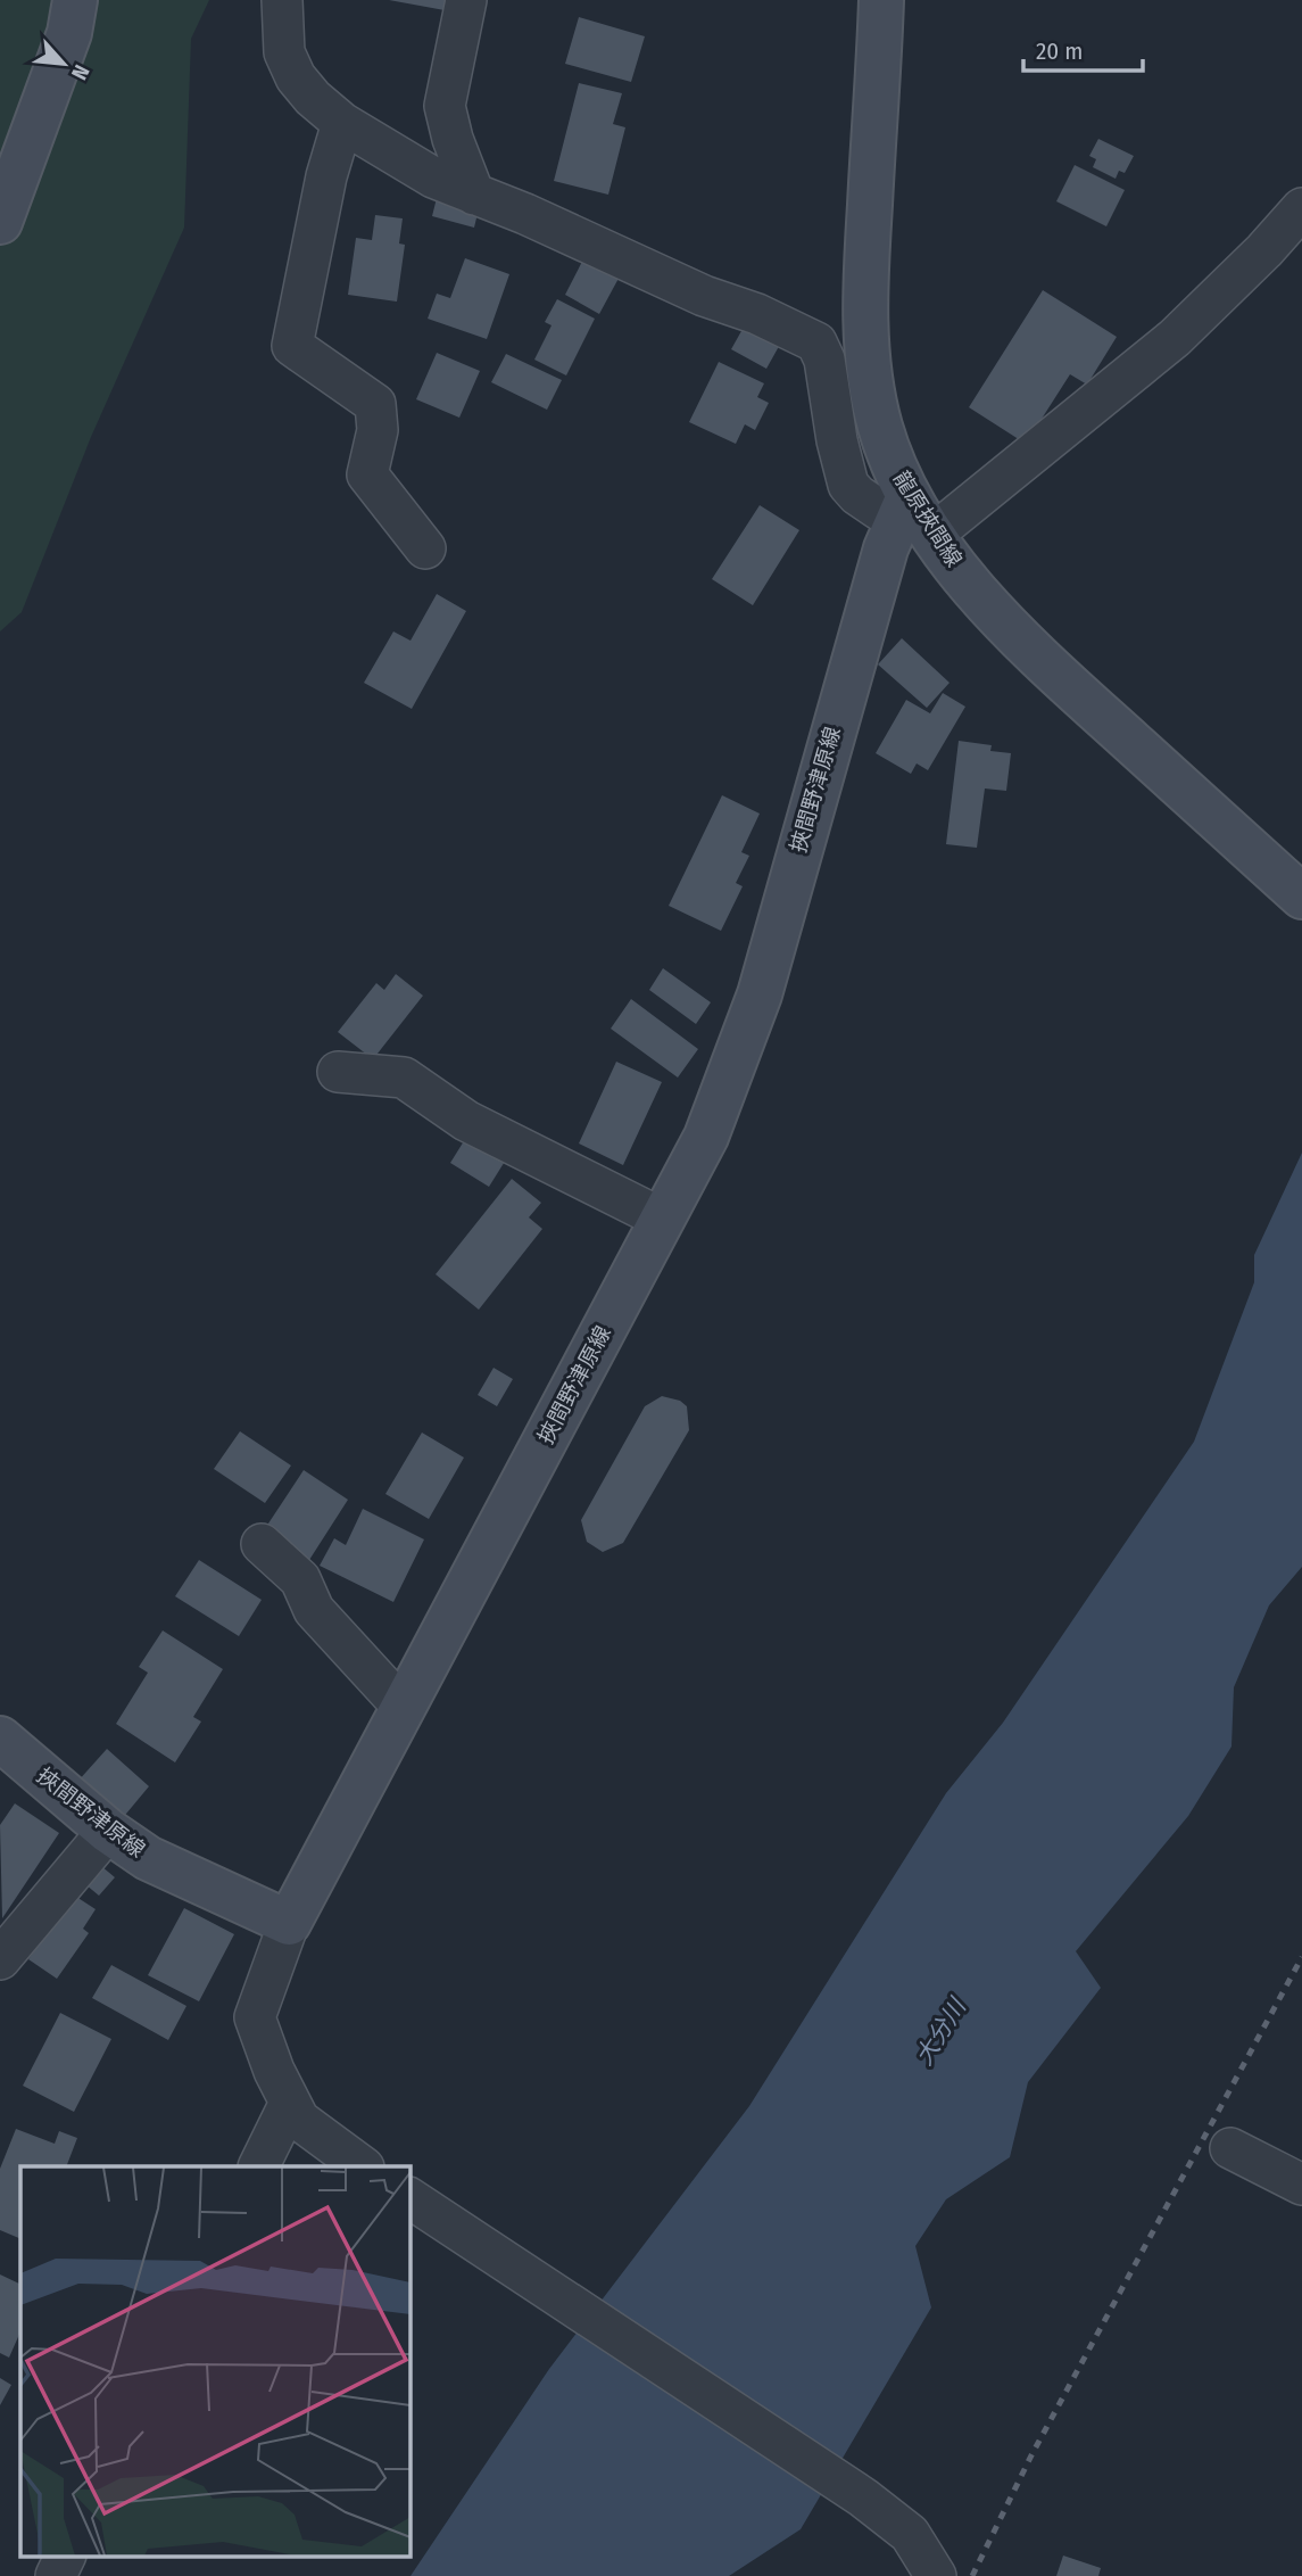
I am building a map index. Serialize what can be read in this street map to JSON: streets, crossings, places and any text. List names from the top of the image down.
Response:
{
  "streets": {
    "main road": ["龍原挾間線", "挾間野津原線"]
  },
  "crossings": [
    ["龍原挾間線", "挾間野津原線"]
  ],
  "water": ["大分川"],
  "scale_bar": "20 m",
  "north": "bottom right"
}
